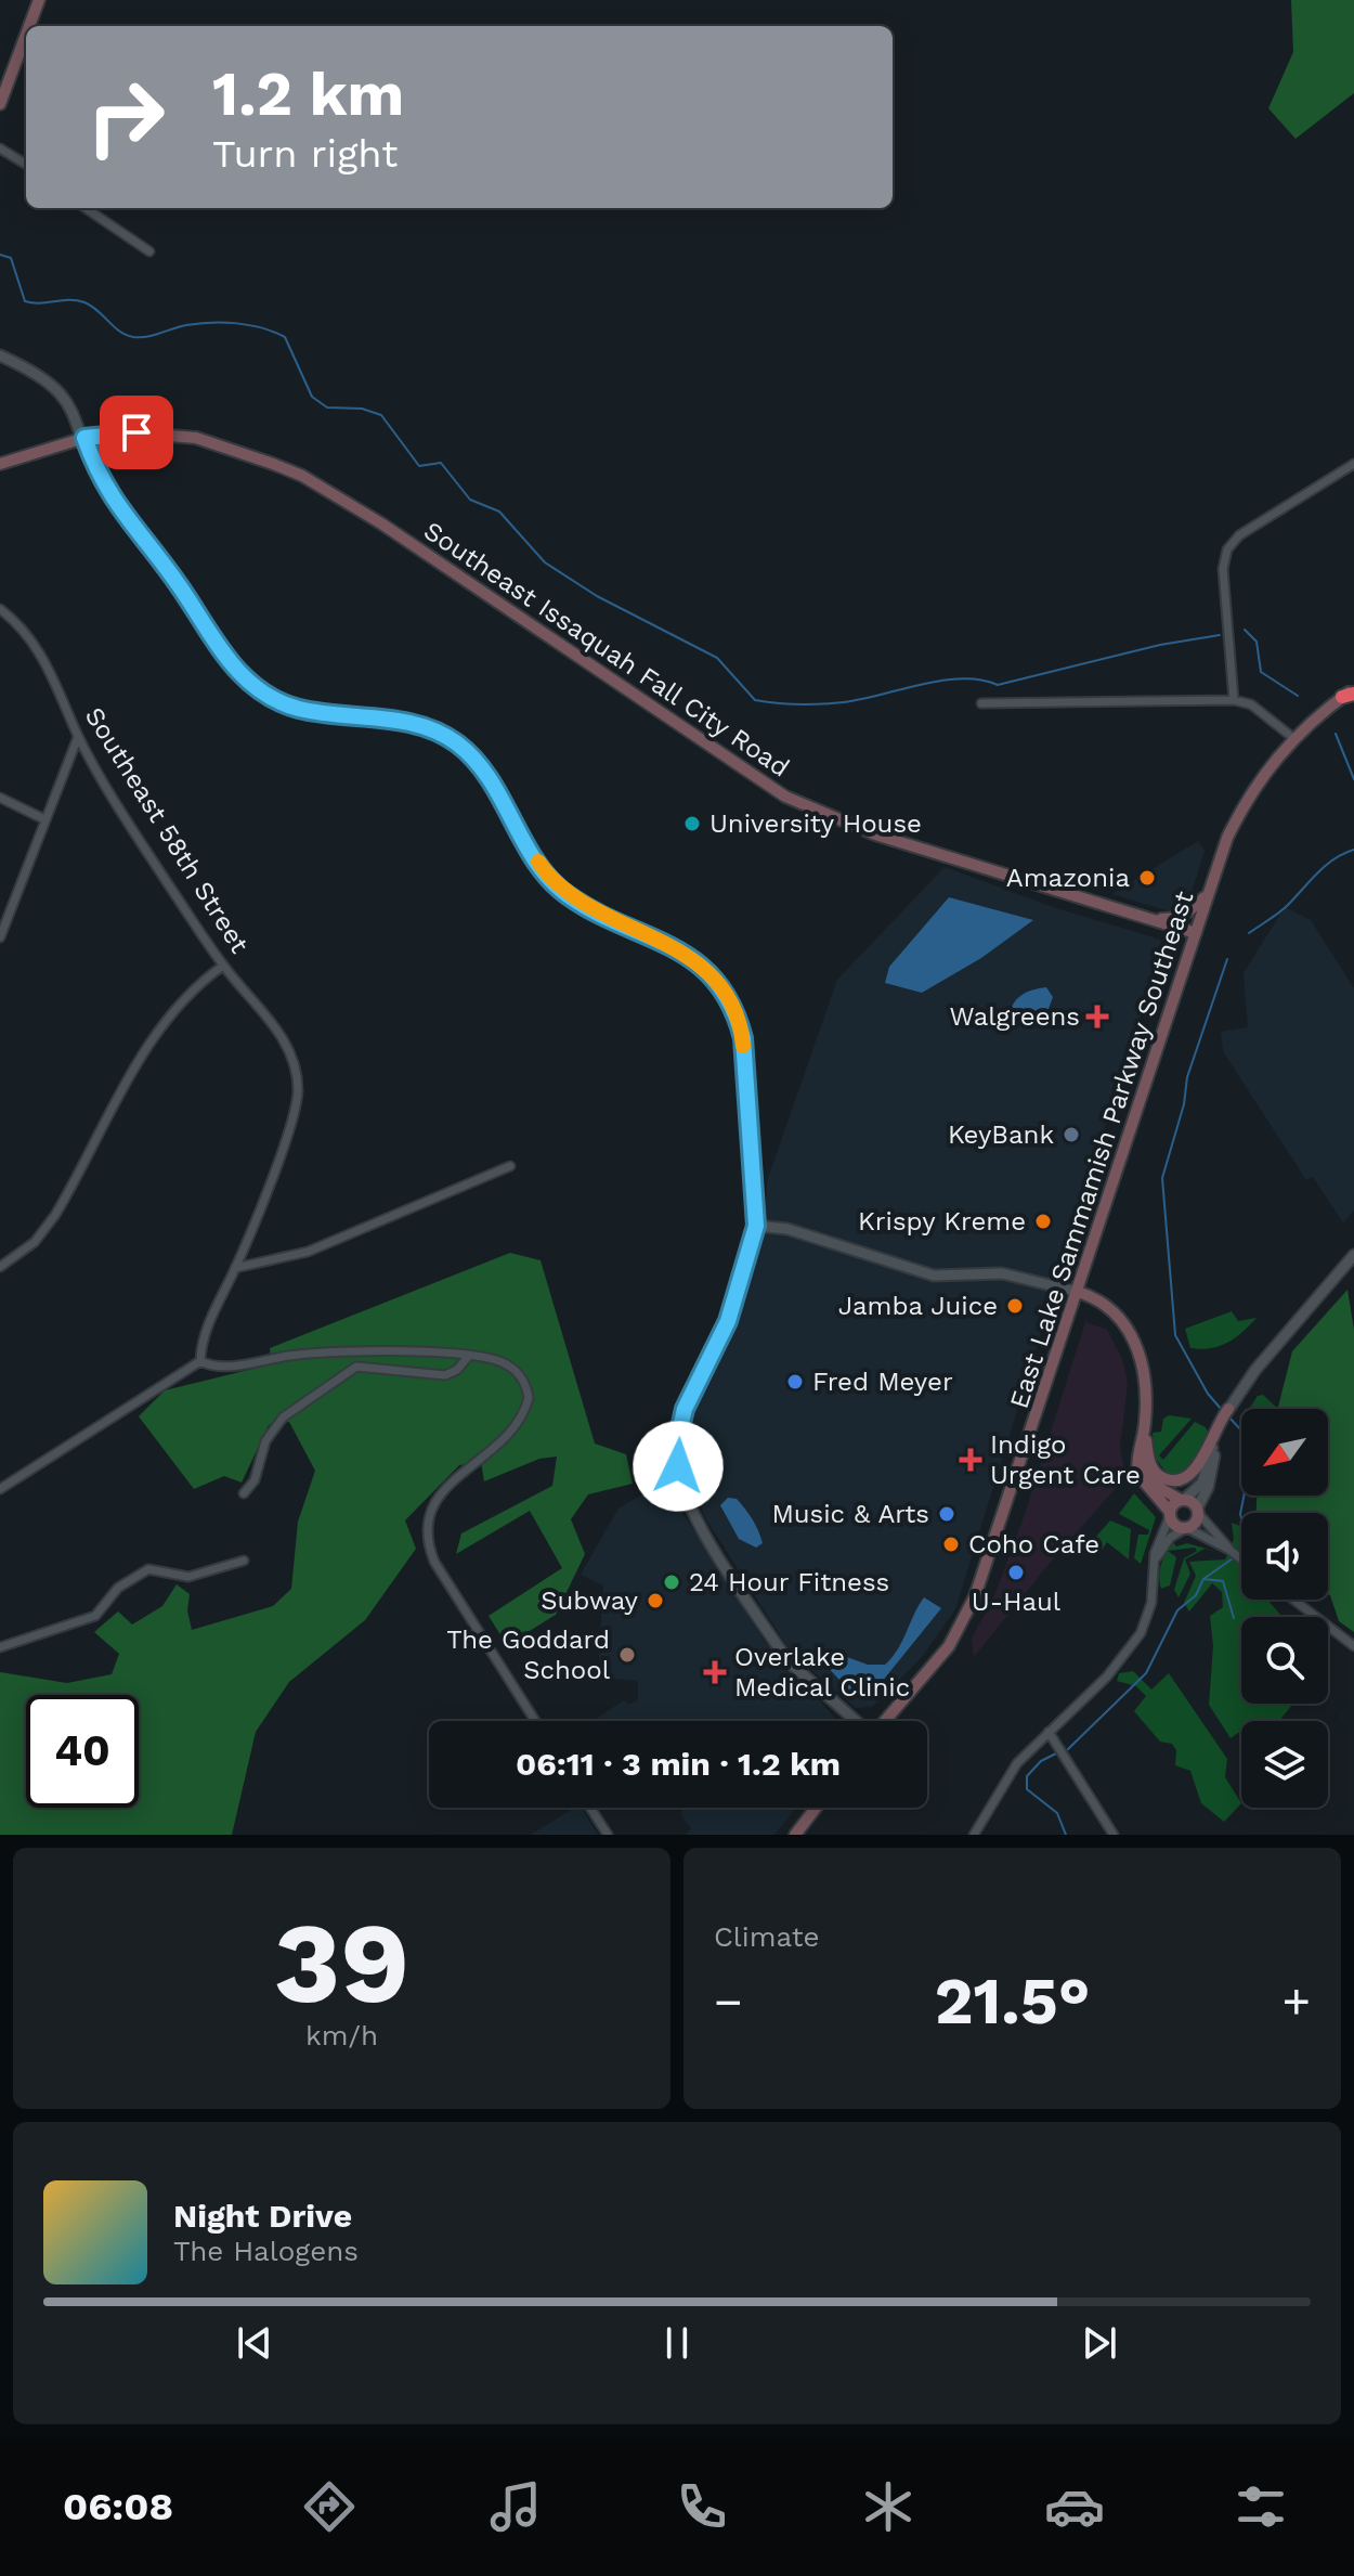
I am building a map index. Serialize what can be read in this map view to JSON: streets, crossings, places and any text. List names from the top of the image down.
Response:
{
  "streets": {
    "main road": ["Southeast Issaquah Fall City Road", "East Lake Sammamish Parkway Southeast"],
    "street": ["Southeast 58th Street"]
  },
  "crossings": [
    ["Southeast Issaquah Fall City Road", "East Lake Sammamish Parkway Southeast"]
  ],
  "places": {
    "other": [
      "University House",
      "Amazonia",
      "KeyBank",
      "Krispy Kreme",
      "Jamba Juice",
      "Fred Meyer",
      "Music & Arts",
      "Coho Cafe",
      "U-Haul",
      "24 Hour Fitness",
      "Subway",
      "The Goddard School"
    ],
    "health": ["Walgreens", "Indigo Urgent Care", "Overlake Medical Clinic"]
  },
  "north": "bottom left",
  "page": {
    "turn": ["1.2 km", "Turn right"],
    "limit": "40",
    "trip": "06:11 · 3 min · 1.2 km",
    "tile": [
      ["39", "km/h"],
      "Climate"
    ],
    "heat": ["−", "21.5°", "+"],
    "song": ["Night Drive", "The Halogens"],
    "tabs": "06:08"
  }
}
